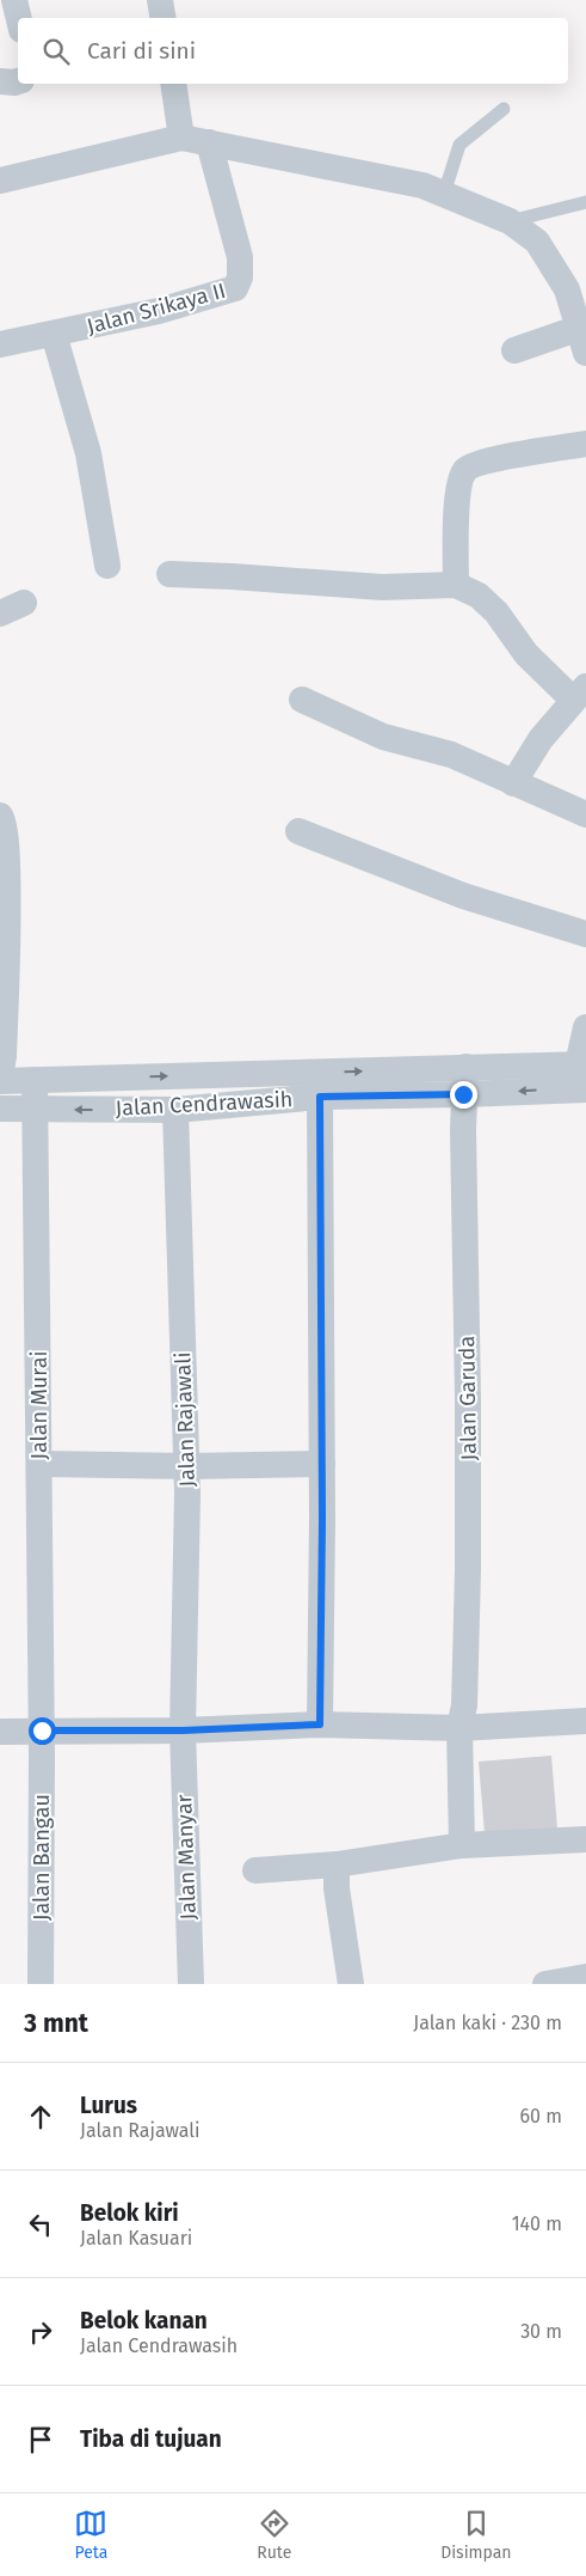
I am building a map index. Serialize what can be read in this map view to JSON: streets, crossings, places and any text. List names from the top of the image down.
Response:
{
  "streets": {
    "street": [
      "Jalan Srikaya II",
      "Jalan Cendrawasih",
      "Jalan Garuda",
      "Jalan Murai",
      "Jalan Rajawali",
      "Jalan Bangau",
      "Jalan Manyar"
    ]
  },
  "crossings": [
    ["Jalan Cendrawasih", "Jalan Garuda"],
    ["Jalan Cendrawasih", "Jalan Murai"],
    ["Jalan Cendrawasih", "Jalan Rajawali"],
    ["Jalan Murai", "Jalan Bangau"],
    ["Jalan Rajawali", "Jalan Manyar"]
  ],
  "page": {
    "search": "Cari di sini",
    "heading": ["3 mnt", "Jalan kaki · 230 m"],
    "list": [
      ["Lurus", "Jalan Rajawali", "60 m"],
      ["Belok kiri", "Jalan Kasuari", "140 m"],
      ["Belok kanan", "Jalan Cendrawasih", "30 m"],
      "Tiba di tujuan"
    ],
    "nav": ["Peta", "Rute", "Disimpan"]
  }
}
